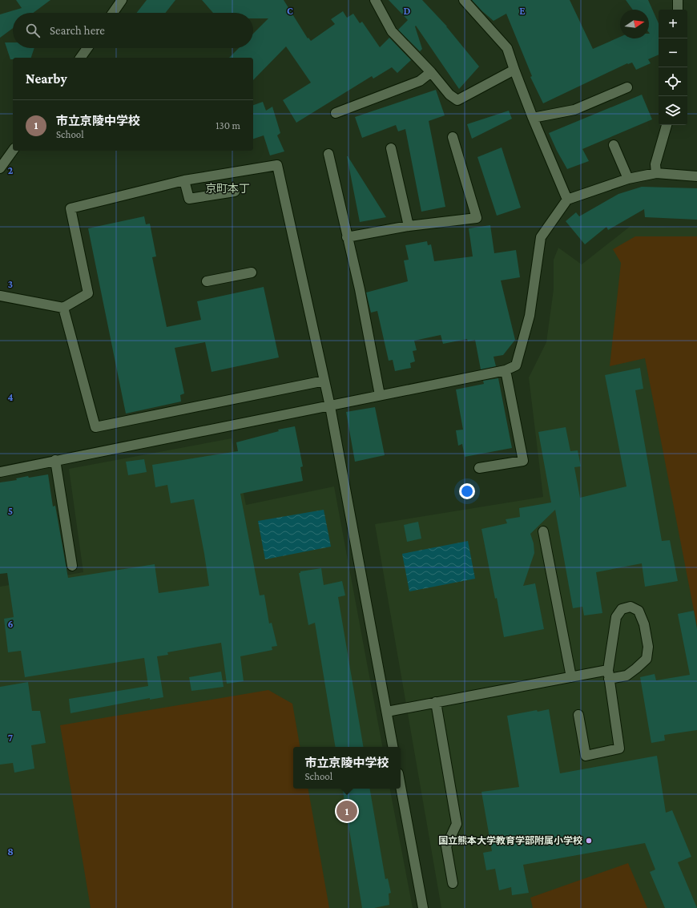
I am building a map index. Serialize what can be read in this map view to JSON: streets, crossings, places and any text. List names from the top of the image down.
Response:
{
  "districts": ["京町本丁"],
  "places": ["国立熊本大学教育学部附属小学校"],
  "north": "right",
  "page": {
    "map_buttons": ["+", "−"],
    "search": "Search here",
    "heading": "Nearby",
    "list": [
      {
        "mark": "1",
        "name": "市立京陵中学校",
        "note": "School",
        "value": "130 m"
      }
    ],
    "popup": ["市立京陵中学校", "School"],
    "pins": "1"
  },
  "grid": {
    "columns": ["C", "D", "E"],
    "rows": [
      "2",
      "3",
      "4",
      "5",
      "6",
      "7",
      "8"
    ]
  }
}
